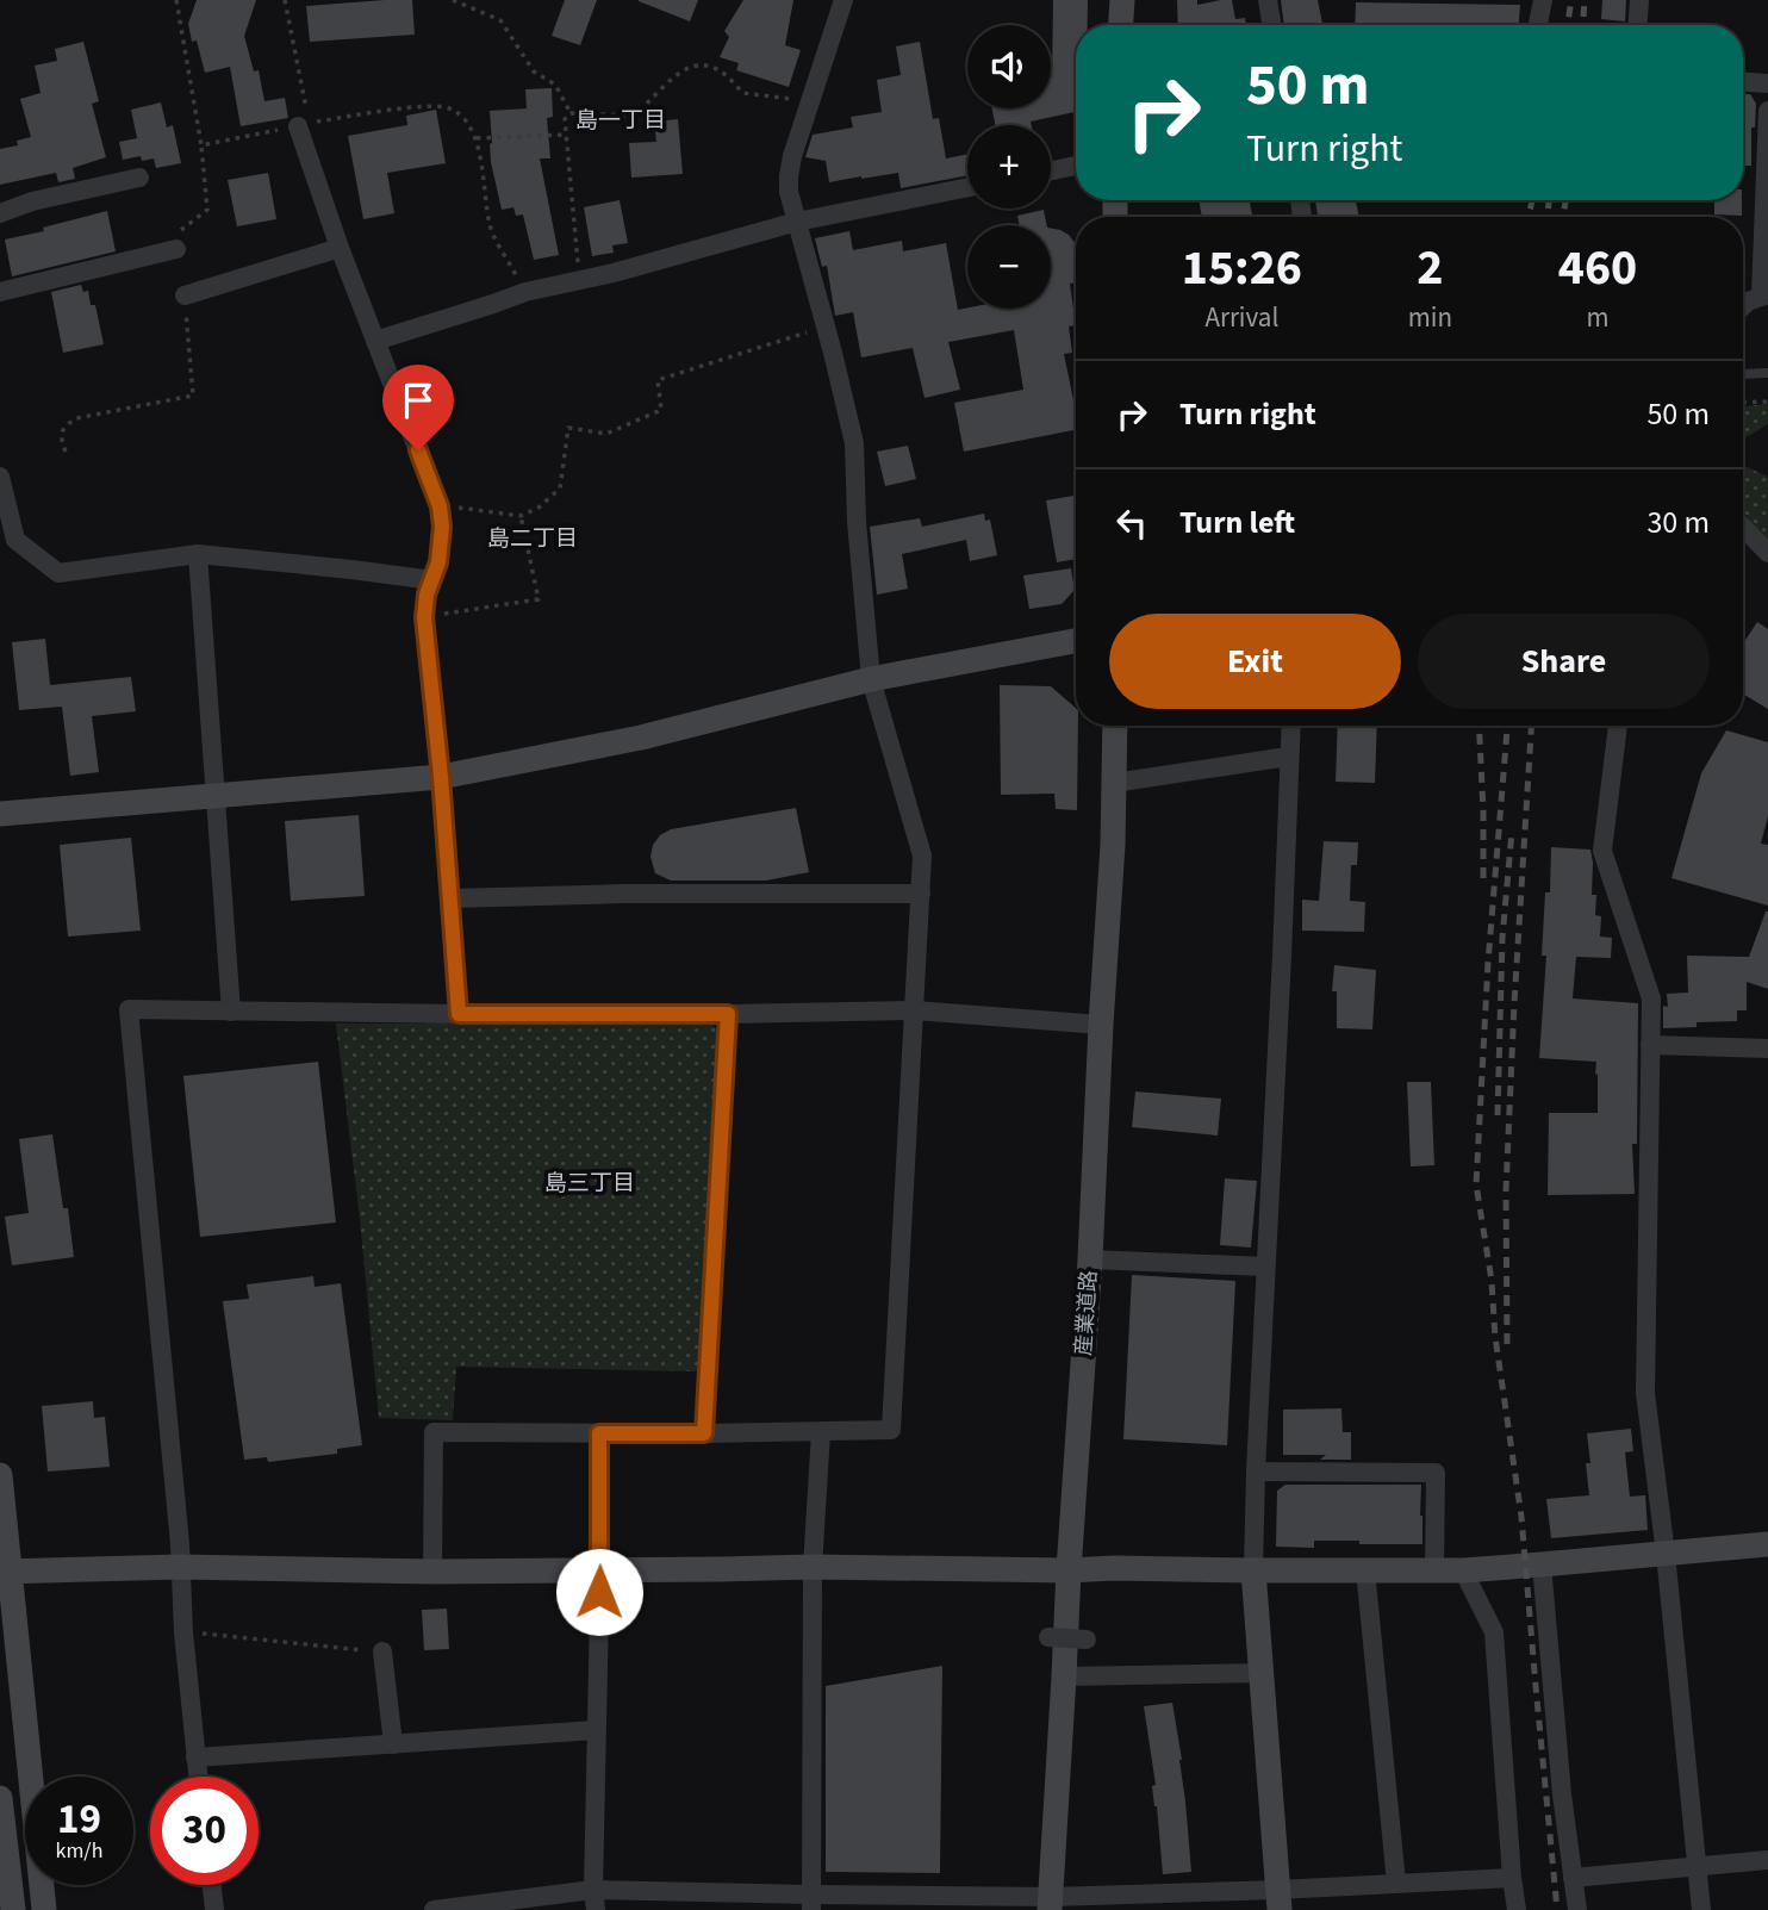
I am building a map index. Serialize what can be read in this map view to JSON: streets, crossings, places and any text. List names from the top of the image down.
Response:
{
  "streets": {
    "street": ["産業道路"]
  },
  "districts": ["島一丁目", "島二丁目", "島三丁目"],
  "page": {
    "map_buttons": ["+", "−"],
    "turn": ["50 m", "Turn right"],
    "eta": [
      "15:26",
      "Arrival",
      "2",
      "min",
      "460",
      "m"
    ],
    "list": [
      {
        "name": "Turn right",
        "value": "50 m"
      },
      {
        "name": "Turn left",
        "value": "30 m"
      }
    ],
    "buttons": ["Exit", "Share"],
    "speed": "19 km/h",
    "limit": "30"
  }
}
